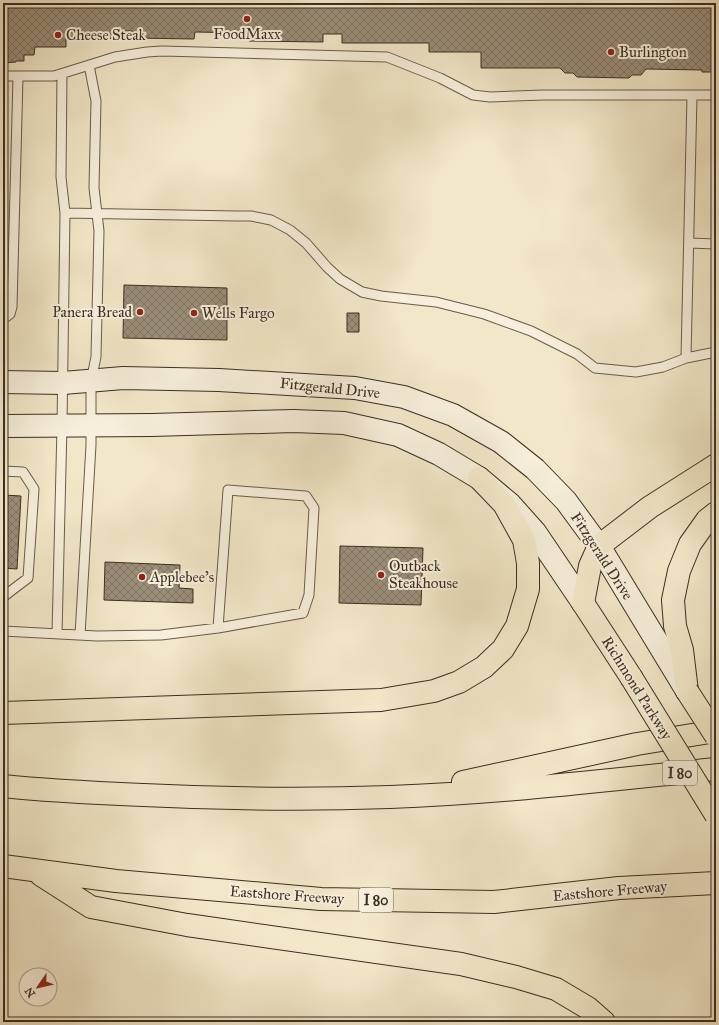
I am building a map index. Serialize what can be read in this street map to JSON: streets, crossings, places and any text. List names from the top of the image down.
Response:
{
  "streets": {
    "highway": ["Richmond Parkway", "I 80", "Eastshore Freeway"],
    "main road": ["Fitzgerald Drive"]
  },
  "places": [
    "FoodMaxx",
    "Cheese Steak",
    "Burlington",
    "Panera Bread",
    "Wells Fargo",
    "Outback Steakhouse",
    "Applebee's"
  ],
  "north": "bottom left"
}
